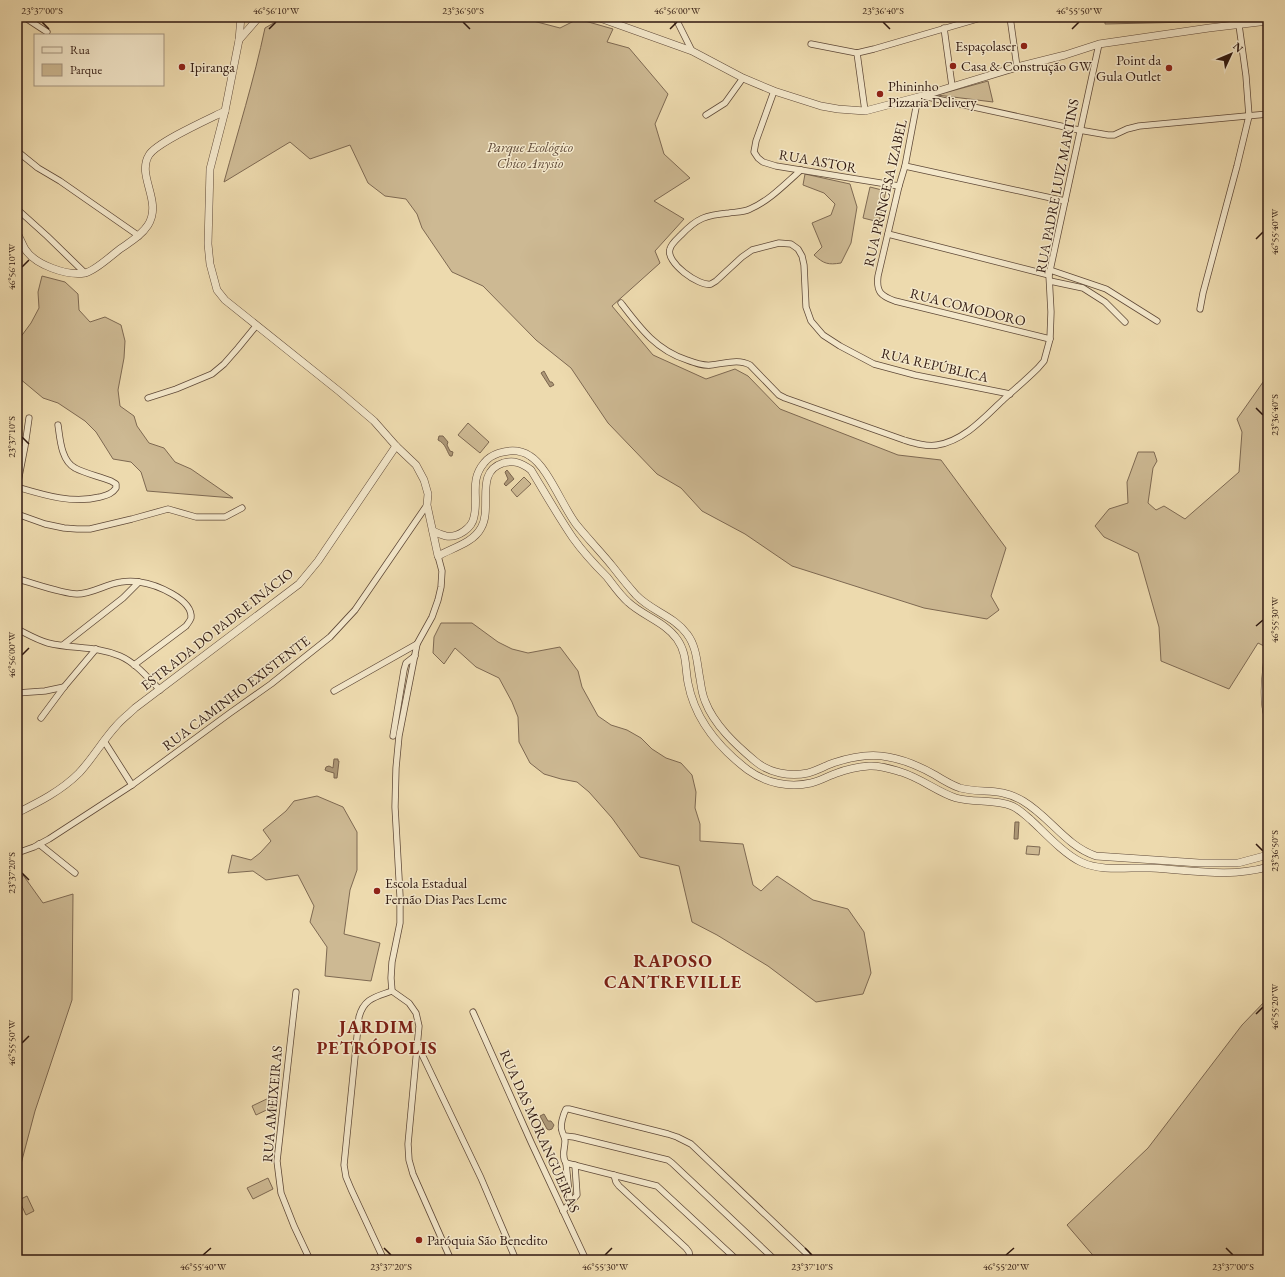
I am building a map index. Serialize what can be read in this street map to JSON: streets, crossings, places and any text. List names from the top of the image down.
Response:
{
  "streets": {
    "street": [
      "RUA ASTOR",
      "RUA PADRE LUIZ MARTINS",
      "RUA PRINCESA IZABEL",
      "RUA COMODORO",
      "RUA REPÚBLICA",
      "ESTRADA DO PADRE INÁCIO",
      "RUA CAMINHO EXISTENTE",
      "RUA AMEIXEIRAS",
      "RUA DAS MORANGUEIRAS"
    ]
  },
  "crossings": [
    ["RUA ASTOR", "RUA PRINCESA IZABEL"],
    ["RUA ASTOR", "RUA REPÚBLICA"],
    ["RUA PADRE LUIZ MARTINS", "RUA COMODORO"],
    ["RUA PADRE LUIZ MARTINS", "RUA REPÚBLICA"],
    ["RUA PRINCESA IZABEL", "RUA COMODORO"]
  ],
  "districts": ["RAPOSO CANTREVILLE", "JARDIM PETRÓPOLIS"],
  "parks": ["Parque Ecológico Chico Anysio"],
  "places": [
    "Espaçolaser",
    "Casa & Construção GW",
    "Ipiranga",
    "Point da Gula Outlet",
    "Phininho Pizzaria Delivery",
    "Escola Estadual Fernão Dias Paes Leme",
    "Paróquia São Benedito"
  ],
  "legend": ["Rua", "Parque"],
  "north": "top right",
  "coordinates": [
    "23°37'00\"S",
    "46°56'10\"W",
    "23°36'50\"S",
    "46°56'00\"W",
    "23°36'40\"S",
    "46°55'50\"W",
    "46°55'40\"W",
    "23°37'10\"S",
    "46°55'30\"W",
    "23°37'20\"S",
    "46°55'20\"W"
  ]
}
